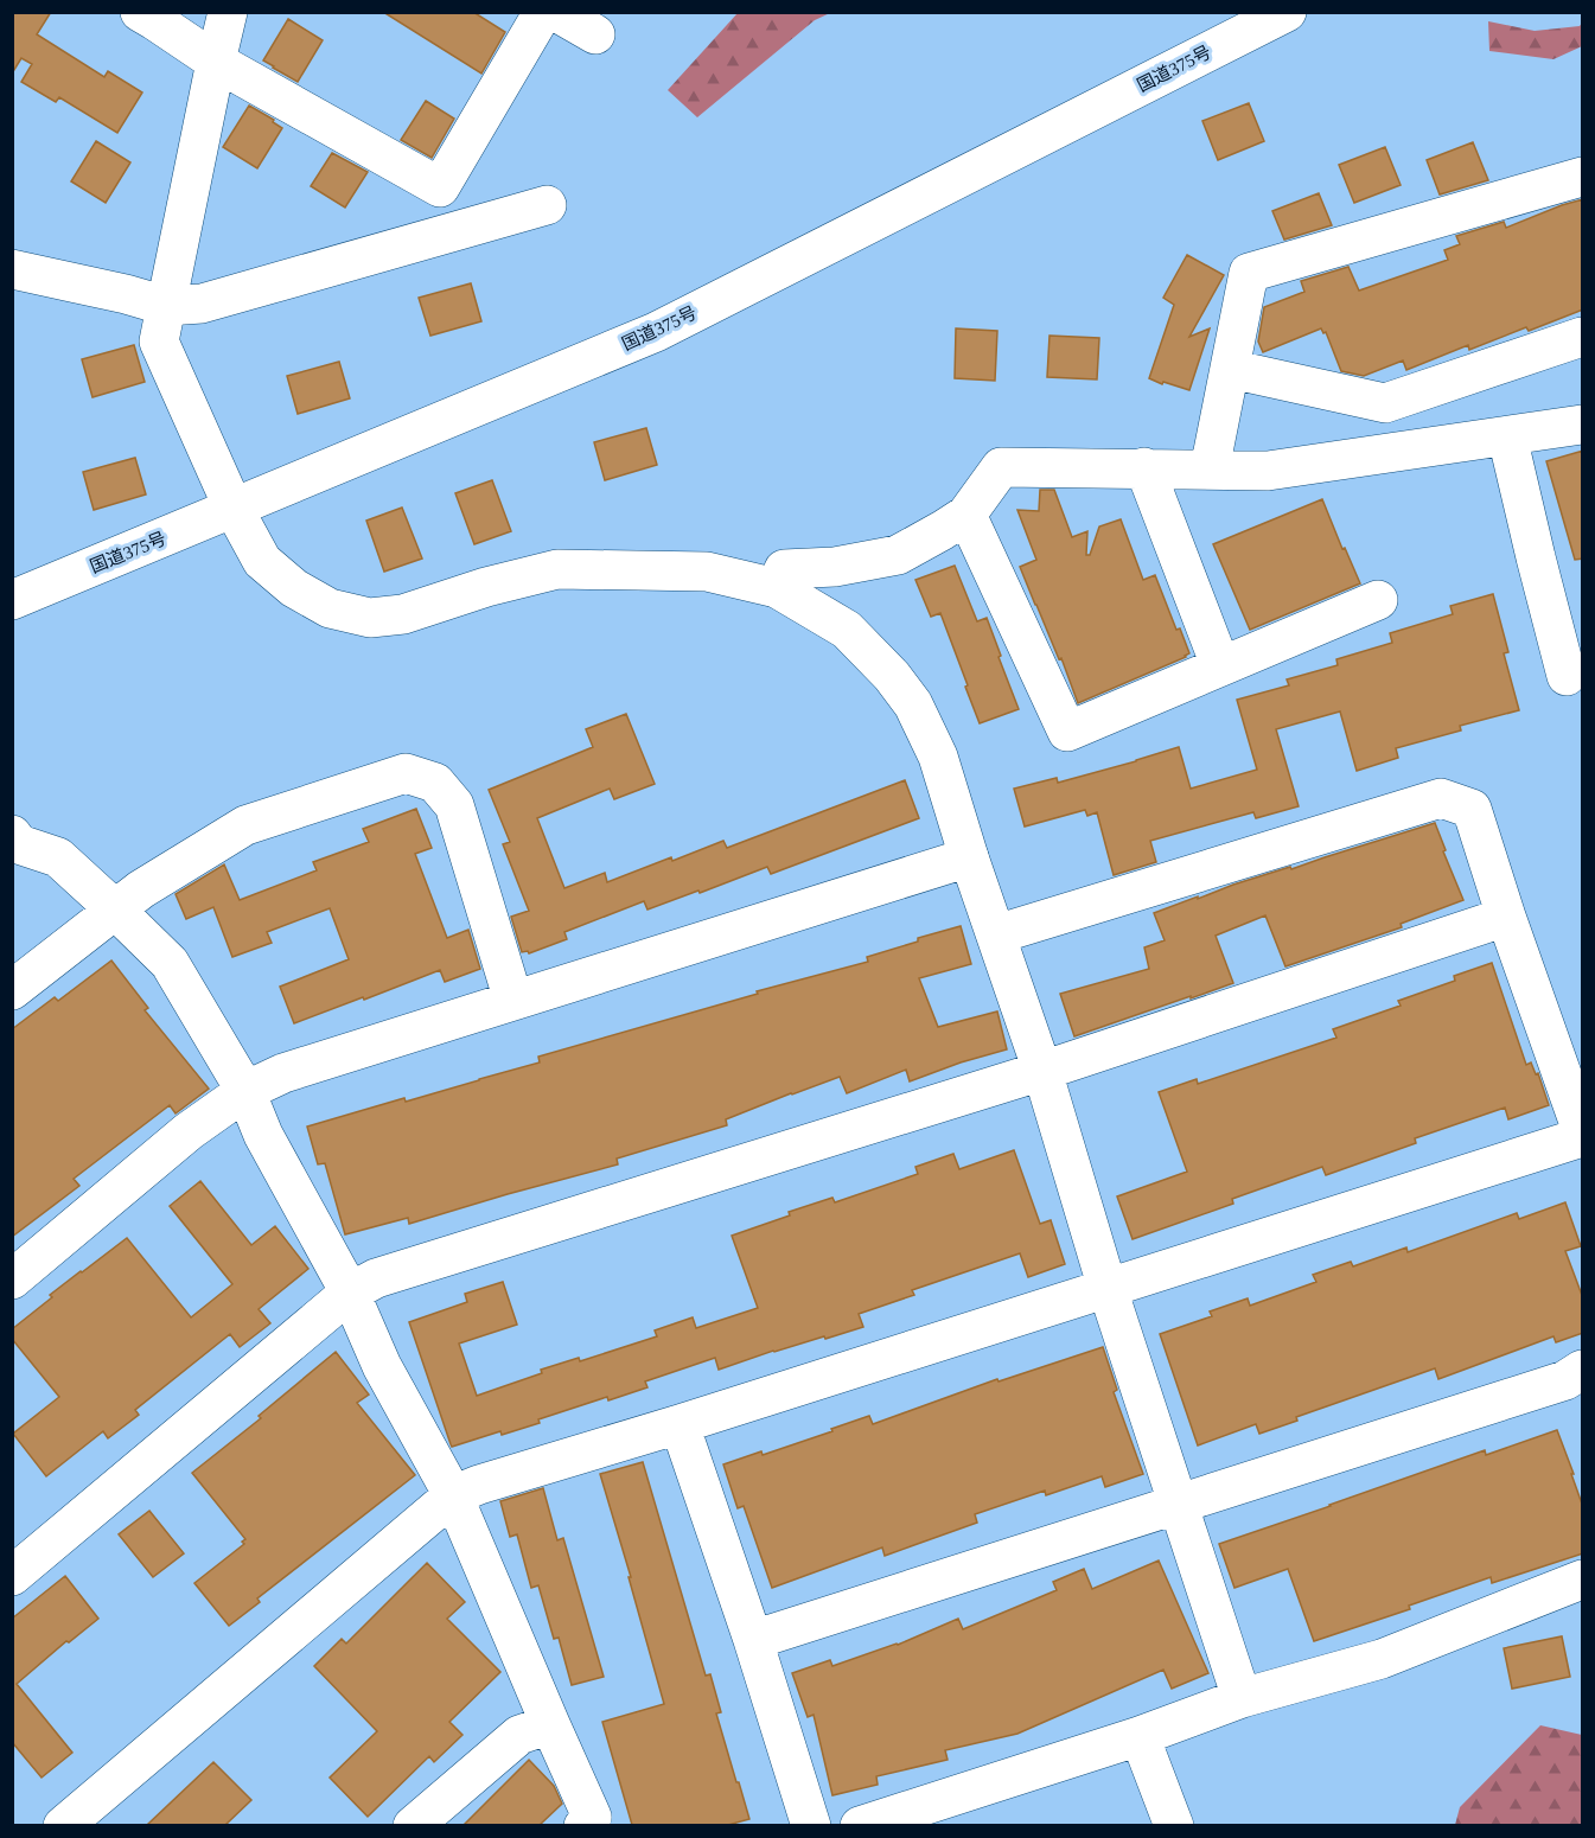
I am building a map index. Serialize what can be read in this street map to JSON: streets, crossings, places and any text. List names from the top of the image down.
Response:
{
  "streets": {
    "main road": ["国道375号"]
  }
}
